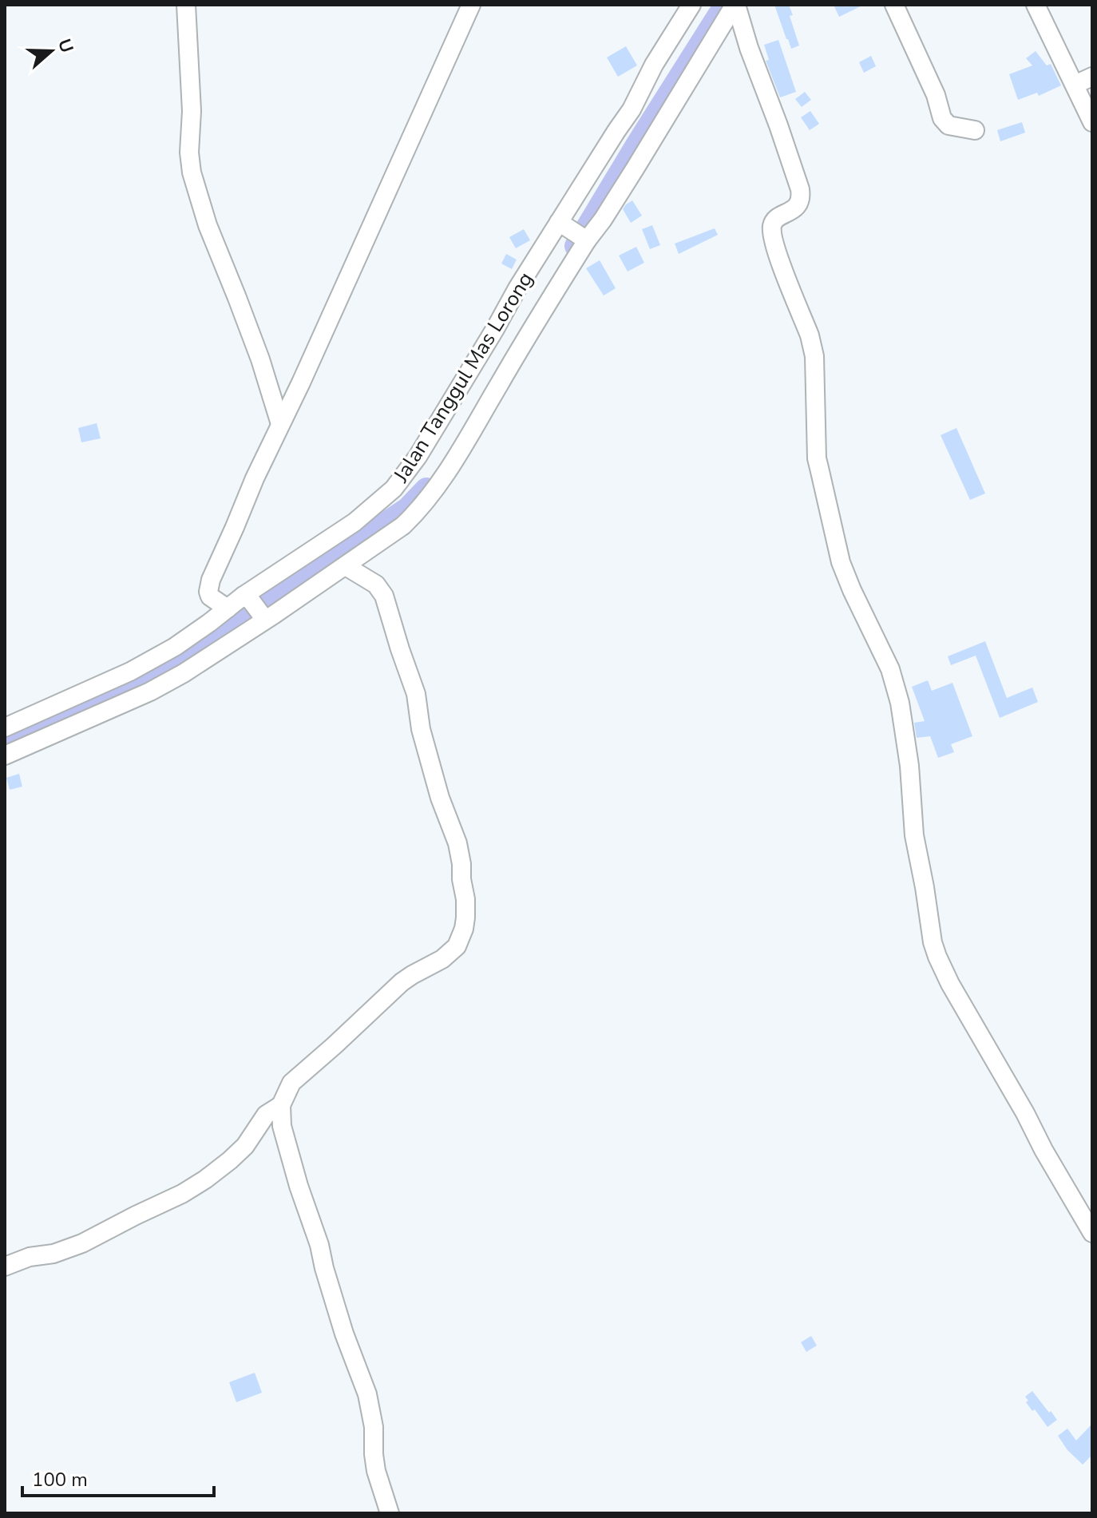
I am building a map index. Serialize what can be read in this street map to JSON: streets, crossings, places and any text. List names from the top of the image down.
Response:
{
  "streets": {
    "street": ["Jalan Tanggul Mas Lorong"]
  },
  "scale_bar": "100 m",
  "north": "right"
}
